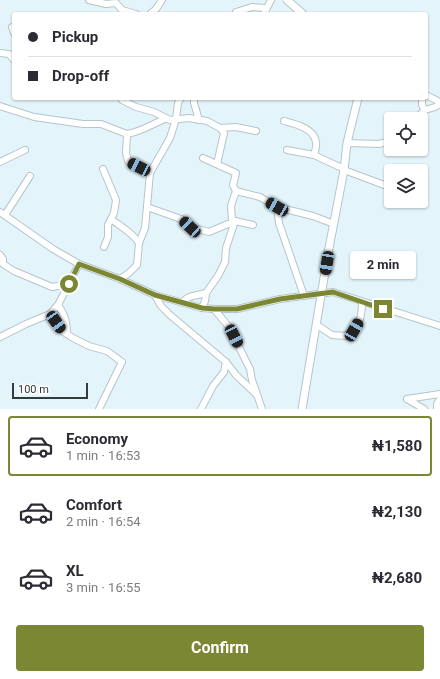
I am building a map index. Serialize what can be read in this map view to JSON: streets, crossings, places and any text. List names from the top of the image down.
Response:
{
  "scale_bar": "100 m",
  "page": {
    "banner": ["Pickup", "Drop-off"],
    "bubble": "2 min",
    "scale": "100 m",
    "list": [
      {
        "name": "Economy",
        "note": "1 min · 16:53",
        "value": "₦1,580"
      },
      {
        "name": "Comfort",
        "note": "2 min · 16:54",
        "value": "₦2,130"
      },
      {
        "name": "XL",
        "note": "3 min · 16:55",
        "value": "₦2,680"
      }
    ],
    "buttons": "Confirm"
  }
}
